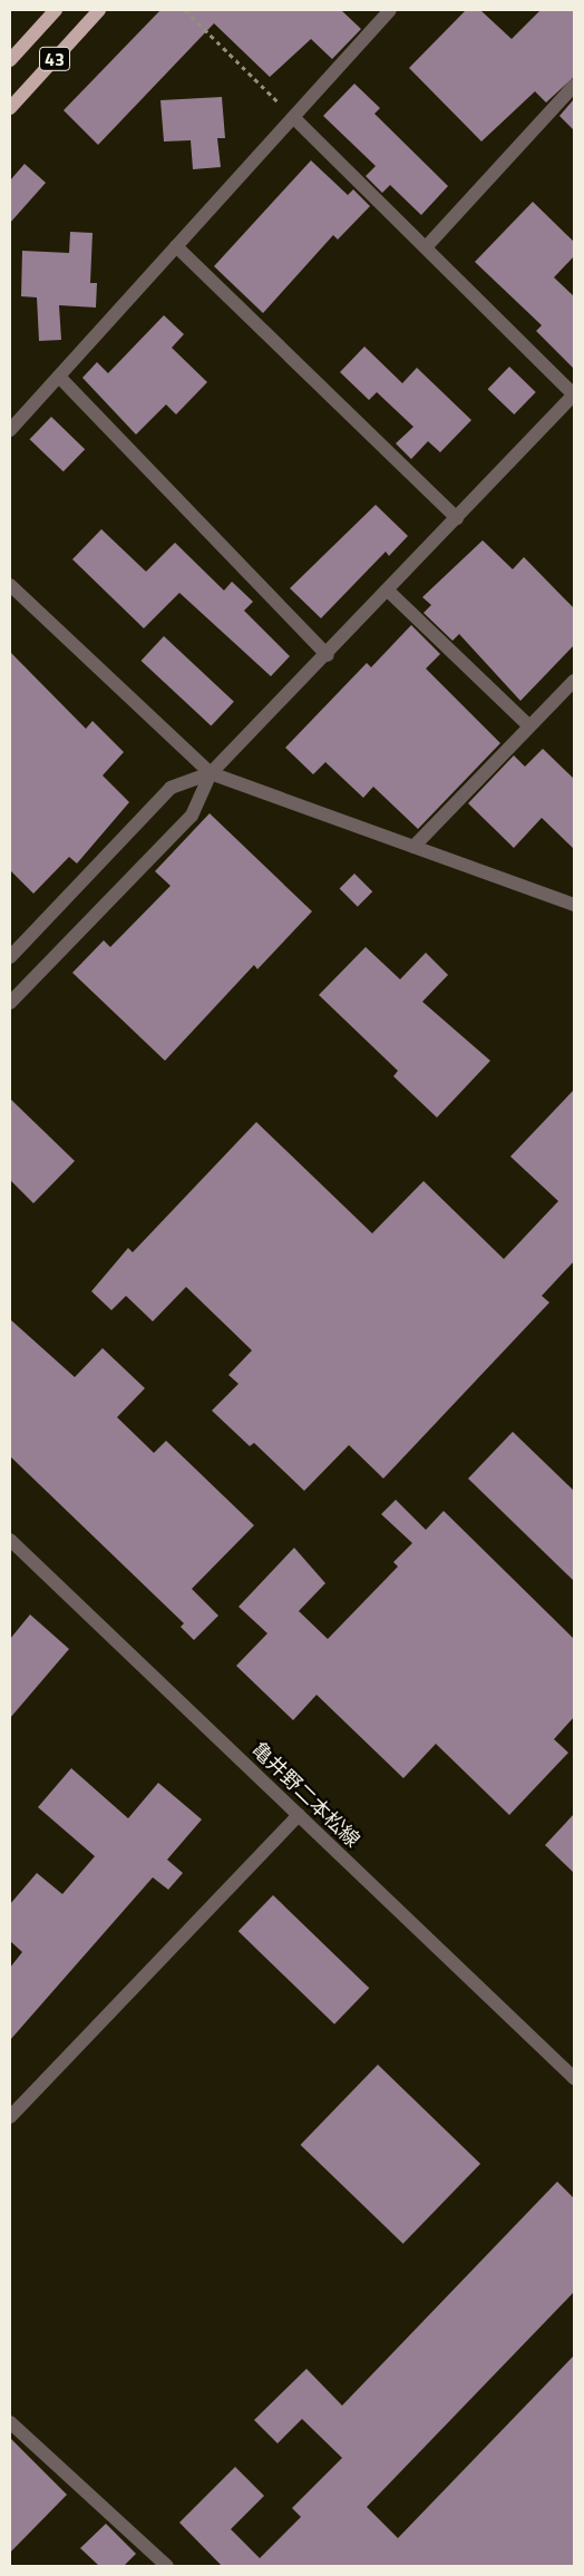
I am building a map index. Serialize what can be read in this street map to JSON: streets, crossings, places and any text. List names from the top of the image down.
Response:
{
  "streets": {
    "main road": ["43"],
    "street": ["亀井野二本松線"]
  }
}
